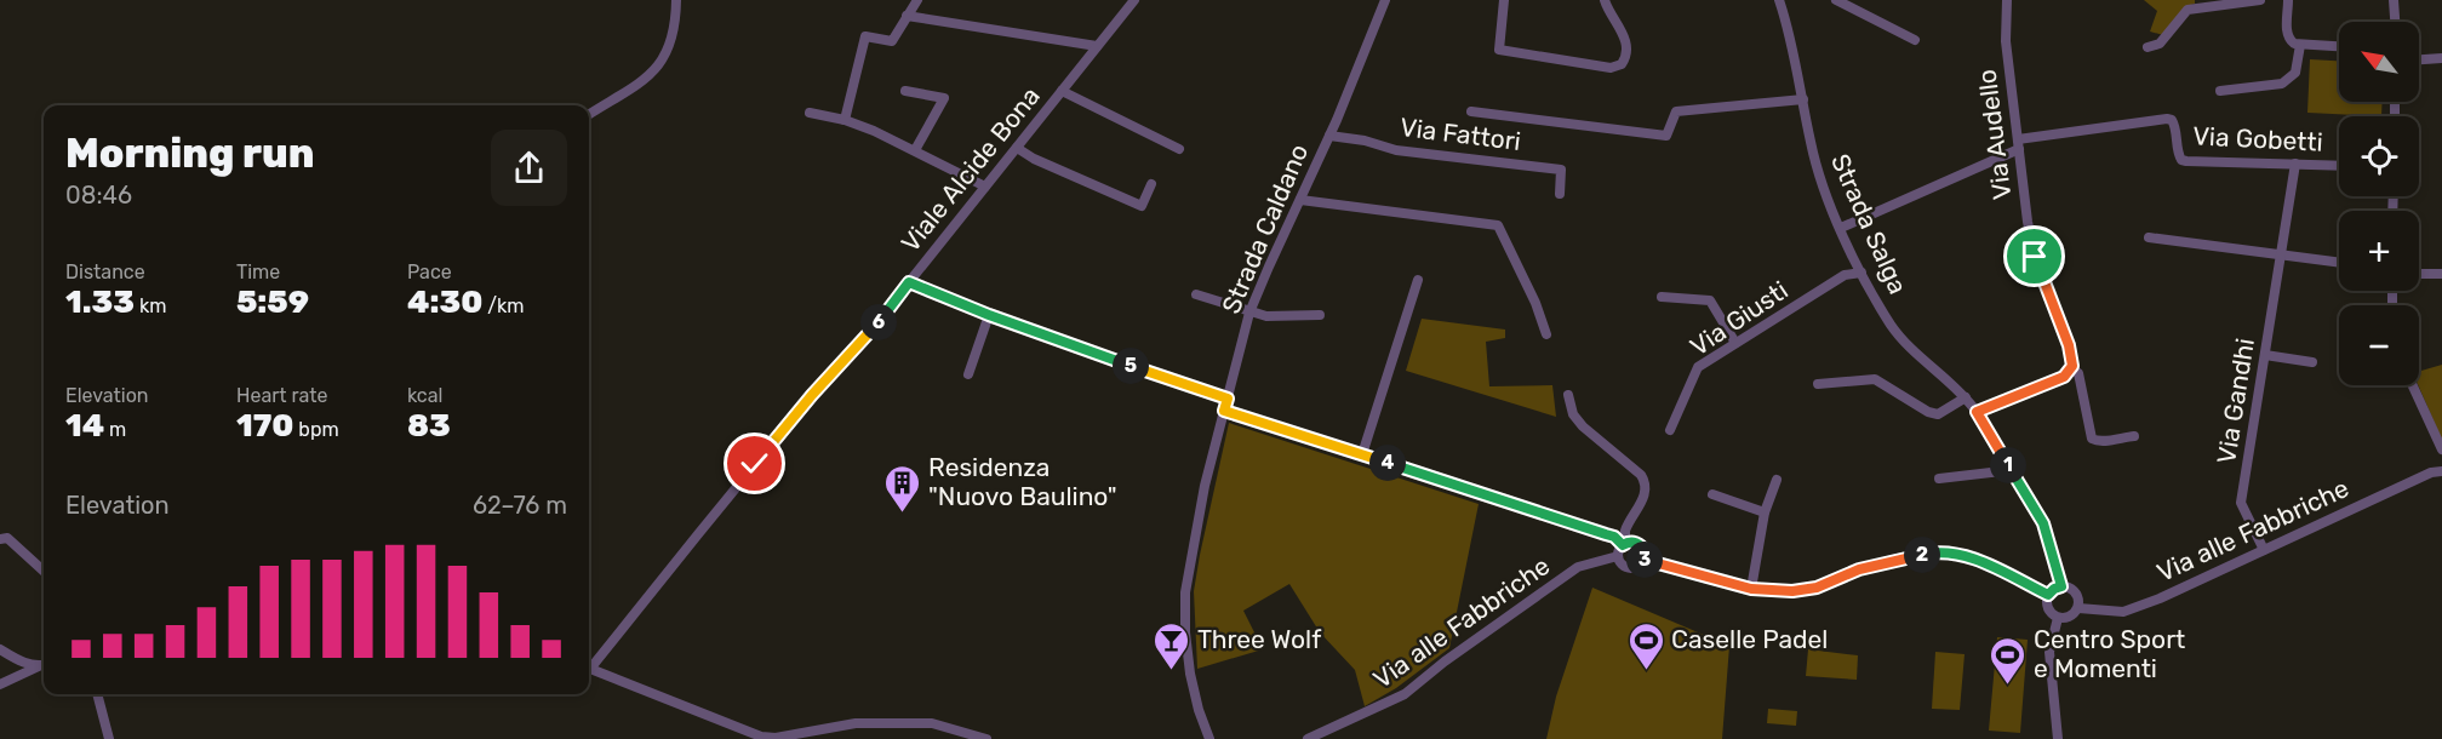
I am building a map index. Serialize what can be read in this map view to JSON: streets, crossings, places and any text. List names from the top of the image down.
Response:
{
  "streets": {
    "street": [
      "Via Fattori",
      "Via Audello",
      "Via Gobetti",
      "Viale Alcide Bona",
      "Strada Salga",
      "Strada Caldano",
      "Via Giusti",
      "Via Gandhi",
      "Via alle Fabbriche"
    ]
  },
  "crossings": [
    ["Via Fattori", "Strada Caldano"],
    ["Via Audello", "Via Gobetti"],
    ["Via Gobetti", "Via Gandhi"],
    ["Strada Salga", "Via Giusti"],
    ["Strada Salga", "Via alle Fabbriche"],
    ["Via Gandhi", "Via alle Fabbriche"]
  ],
  "places": {
    "building": ["Residenza \"Nuovo Baulino\""],
    "bar": ["Three Wolf"],
    "sports": ["Caselle Padel", "Centro Sport e Momenti"]
  },
  "north": "top left",
  "page": {
    "map_buttons": ["+", "−"],
    "heading": ["Morning run", "08:46"],
    "stats": [
      ["Distance", "1.33 km"],
      ["Time", "5:59"],
      ["Pace", "4:30 /km"],
      ["Elevation", "14 m"],
      ["Heart rate", "170 bpm"],
      ["kcal", "83"]
    ],
    "pins": [
      "6",
      "5",
      "4",
      "1",
      "2",
      "3"
    ],
    "chart": ["Elevation", "62–76 m"]
  }
}
